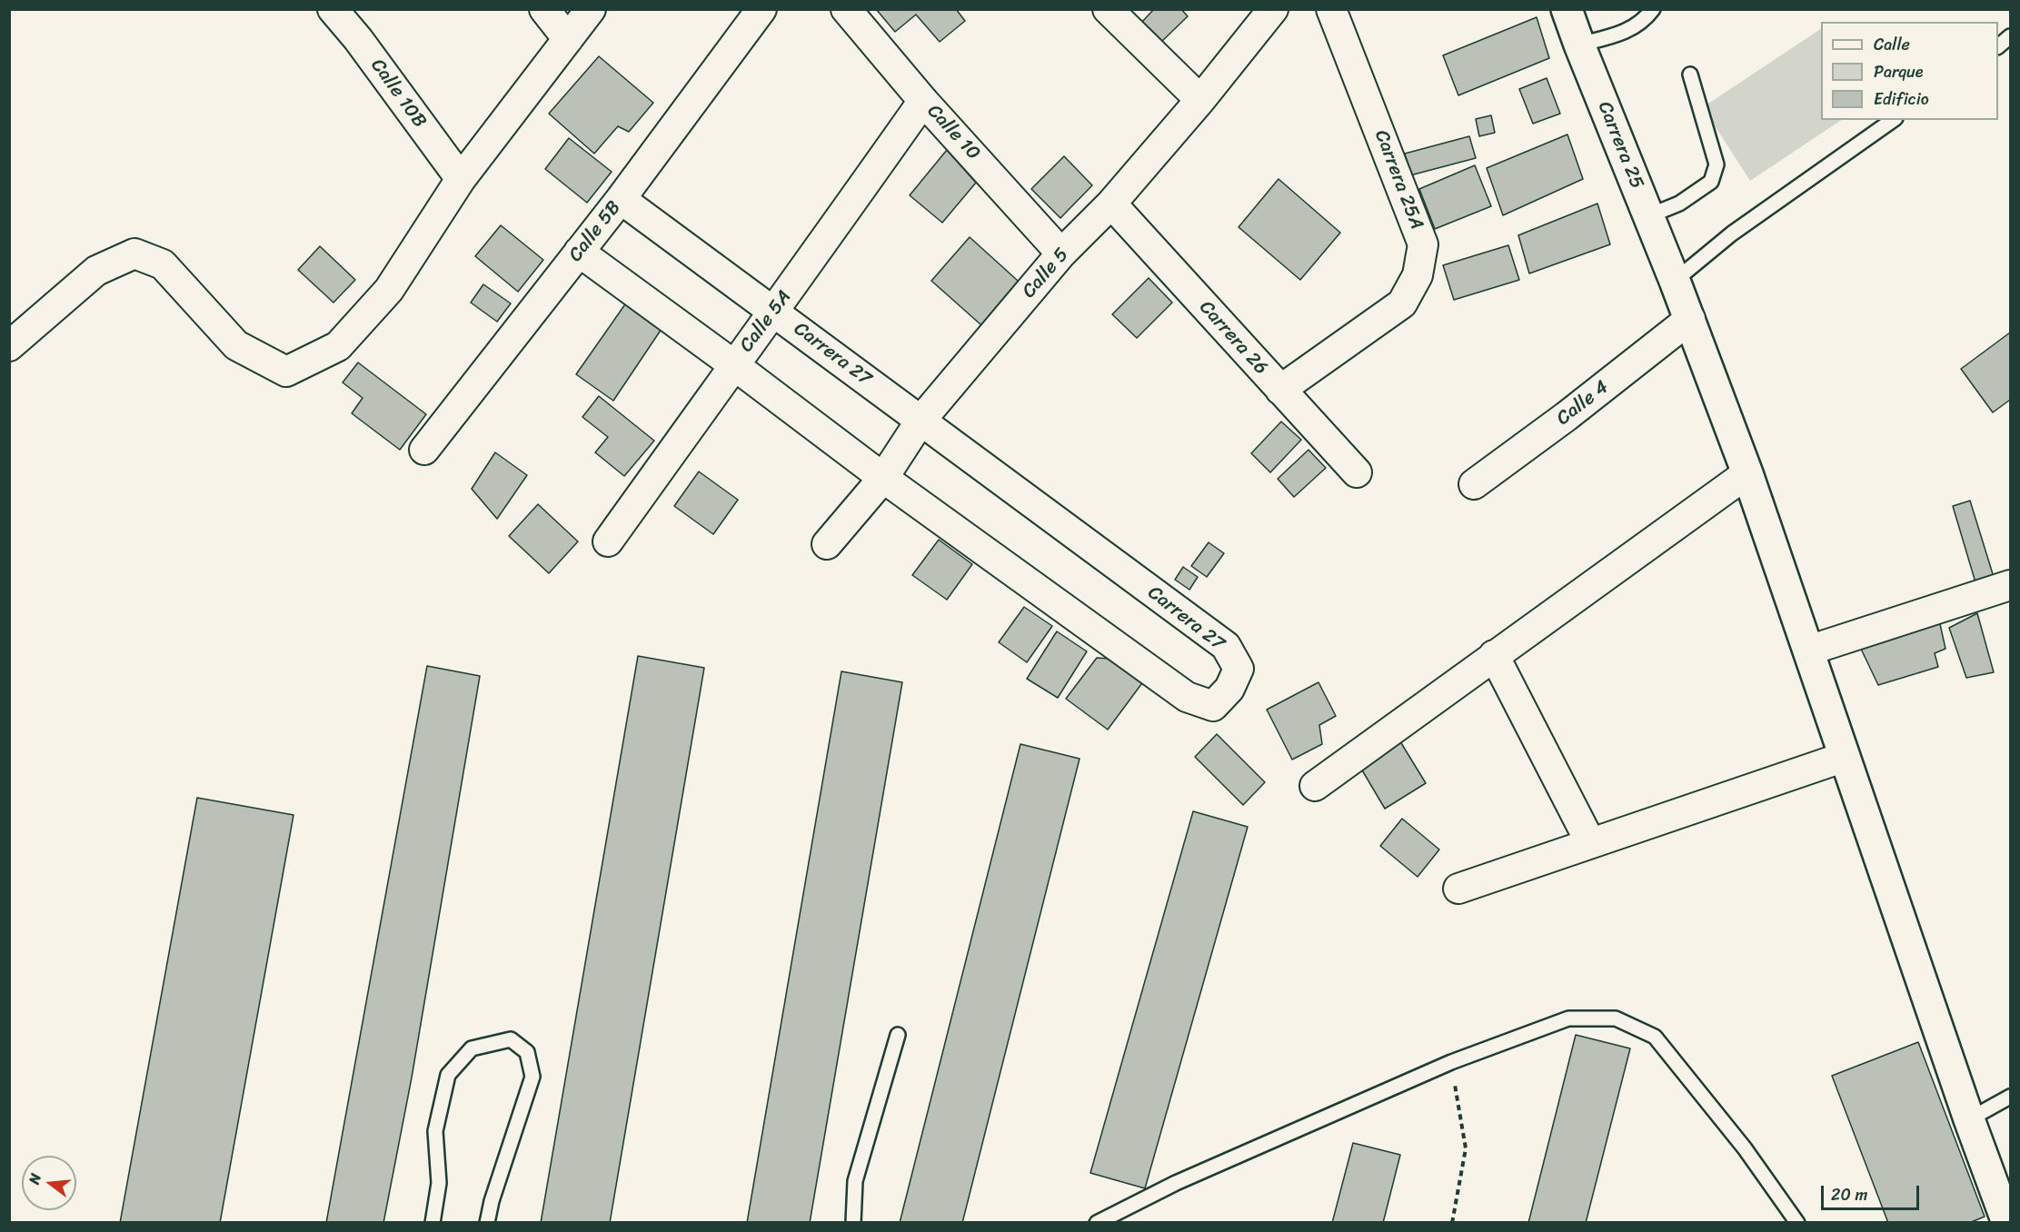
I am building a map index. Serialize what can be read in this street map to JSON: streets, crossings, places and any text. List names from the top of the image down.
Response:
{
  "streets": {
    "street": [
      "Calle 10B",
      "Calle 10",
      "Carrera 25",
      "Carrera 25A",
      "Calle 5B",
      "Calle 5",
      "Calle 5A",
      "Carrera 26",
      "Carrera 27",
      "Calle 4"
    ]
  },
  "crossings": [
    ["Calle 10", "Calle 5"],
    ["Calle 10", "Calle 5A"],
    ["Carrera 25", "Calle 4"],
    ["Carrera 25A", "Carrera 26"],
    ["Calle 5B", "Carrera 27"],
    ["Calle 5", "Carrera 26"],
    ["Calle 5", "Carrera 27"],
    ["Calle 5A", "Carrera 27"]
  ],
  "legend": ["Calle", "Parque", "Edificio"],
  "scale_bar": "20 m",
  "north": "left"
}
